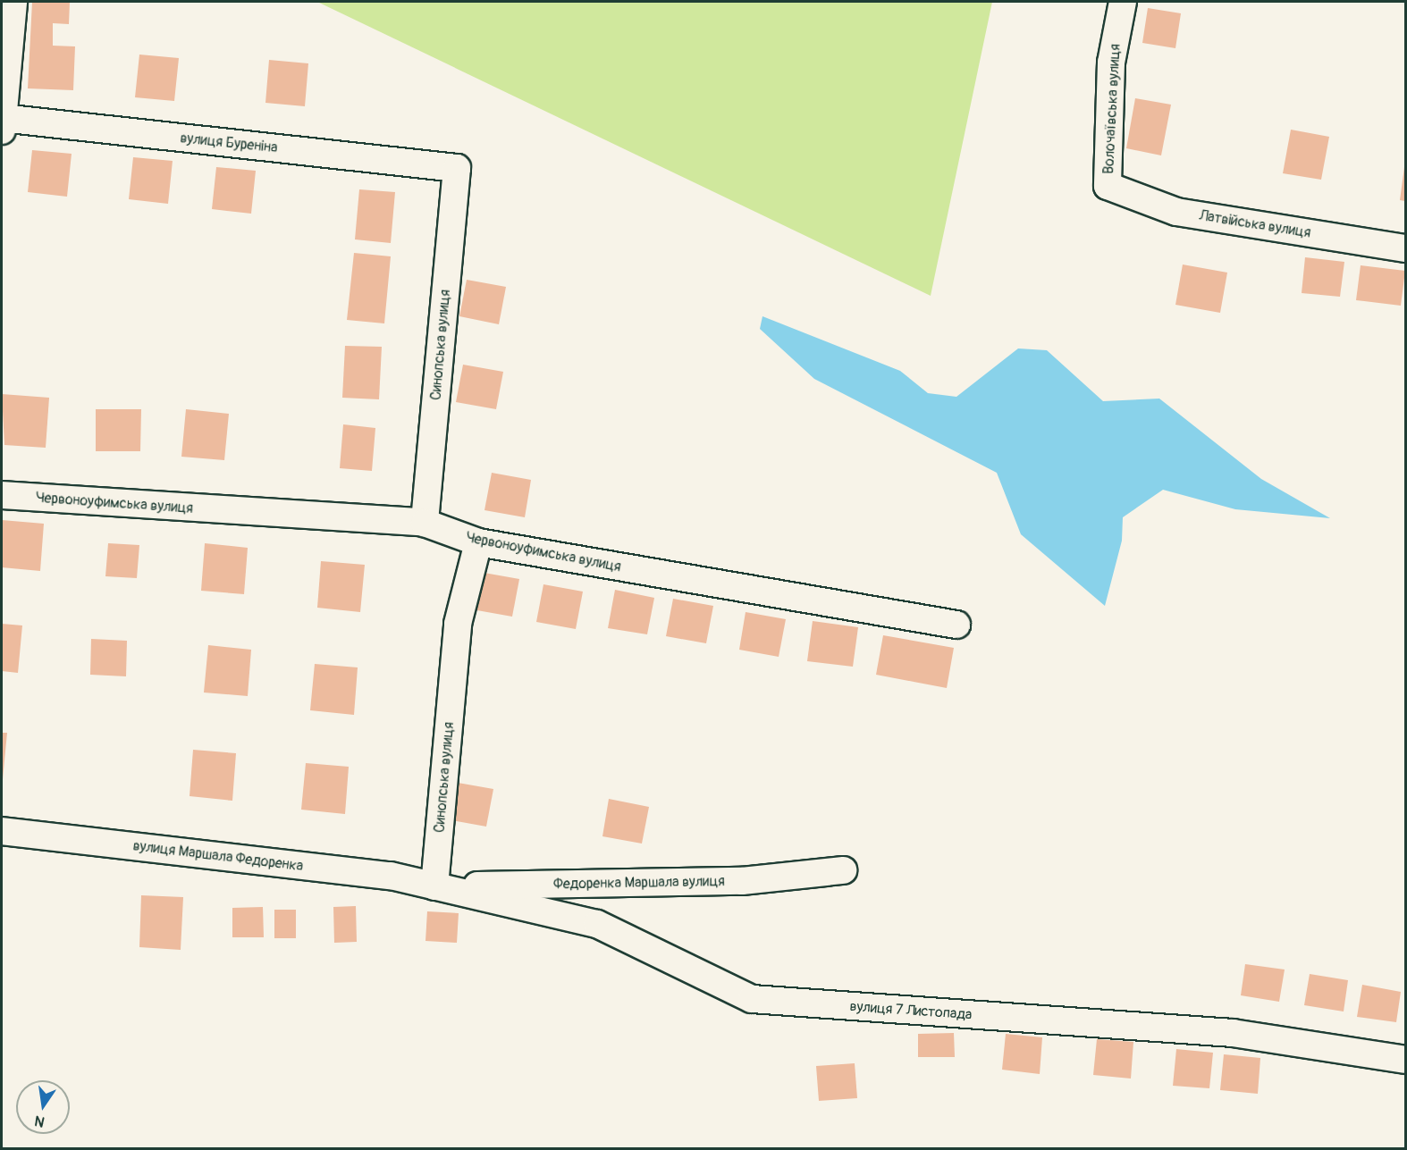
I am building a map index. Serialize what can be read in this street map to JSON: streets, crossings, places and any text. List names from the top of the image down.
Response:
{
  "streets": {
    "street": [
      "Волочаївська вулиця",
      "вулиця Буреніна",
      "Латвійська вулиця",
      "Синопська вулиця",
      "Червоноуфимська вулиця",
      "вулиця Маршала Федоренка",
      "Федоренка Маршала вулиця",
      "вулиця 7 Листопада"
    ]
  },
  "crossings": [
    ["Волочаївська вулиця", "Латвійська вулиця"],
    ["вулиця Буреніна", "Синопська вулиця"],
    ["Синопська вулиця", "Червоноуфимська вулиця"],
    ["Синопська вулиця", "вулиця Маршала Федоренка"],
    ["Синопська вулиця", "Федоренка Маршала вулиця"],
    ["Синопська вулиця", "вулиця 7 Листопада"],
    ["вулиця Маршала Федоренка", "Федоренка Маршала вулиця"],
    ["вулиця Маршала Федоренка", "вулиця 7 Листопада"],
    ["Федоренка Маршала вулиця", "вулиця 7 Листопада"]
  ],
  "north": "bottom"
}
